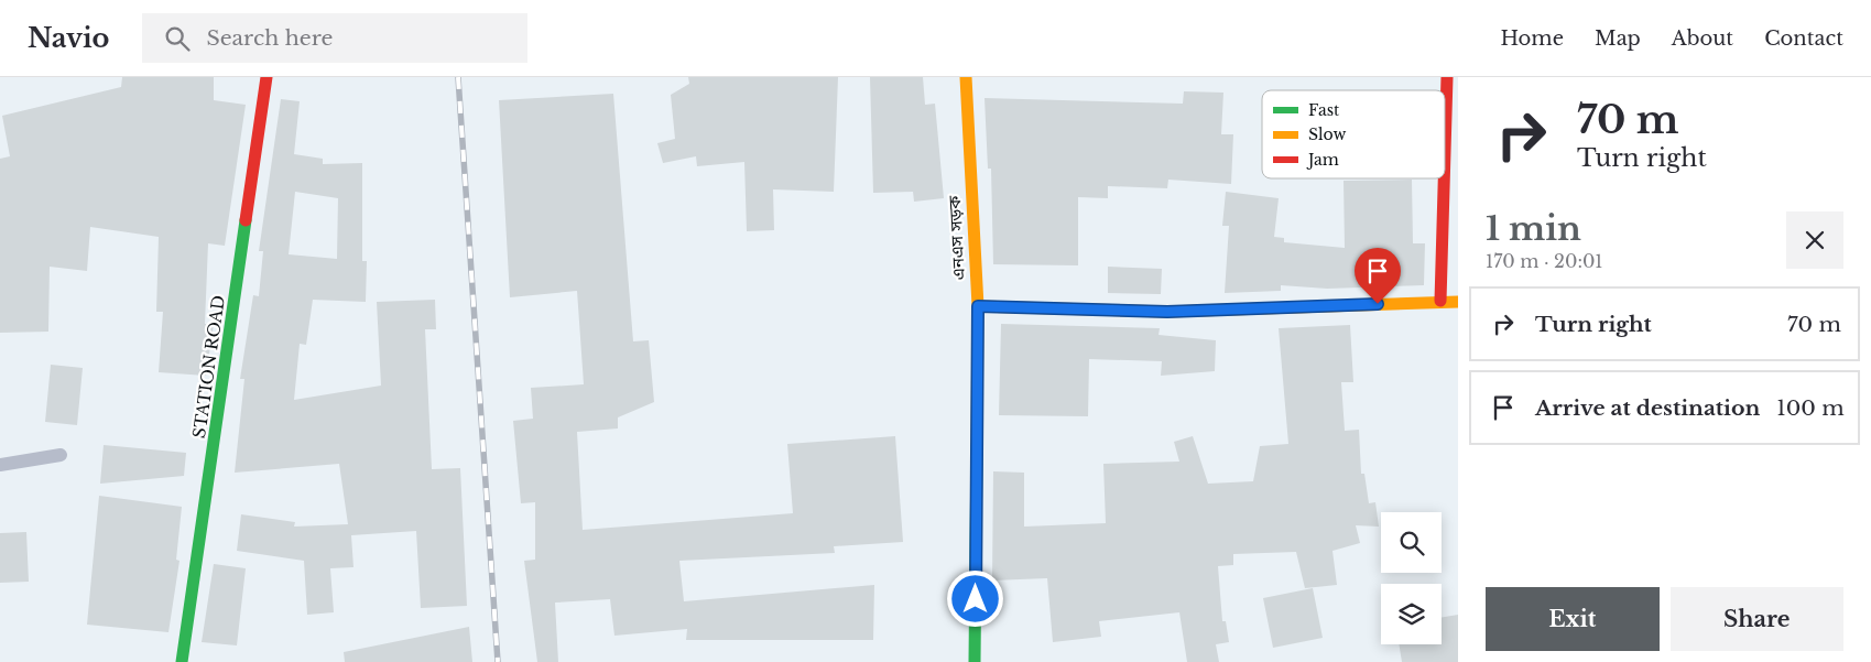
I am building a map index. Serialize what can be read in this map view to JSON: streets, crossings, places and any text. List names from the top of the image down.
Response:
{
  "streets": {
    "street": ["এনএস সড়ক", "STATION ROAD"]
  },
  "legend": ["Fast", "Slow", "Jam"],
  "page": {
    "header": "Navio",
    "search": "Search here",
    "nav": [
      "Home",
      "Map",
      "About",
      "Contact"
    ],
    "turn": ["70 m", "Turn right"],
    "heading": ["1 min", "170 m · 20:01"],
    "list": [
      {
        "name": "Turn right",
        "value": "70 m"
      },
      {
        "name": "Arrive at destination",
        "value": "100 m"
      }
    ],
    "buttons": ["Exit", "Share"]
  }
}
